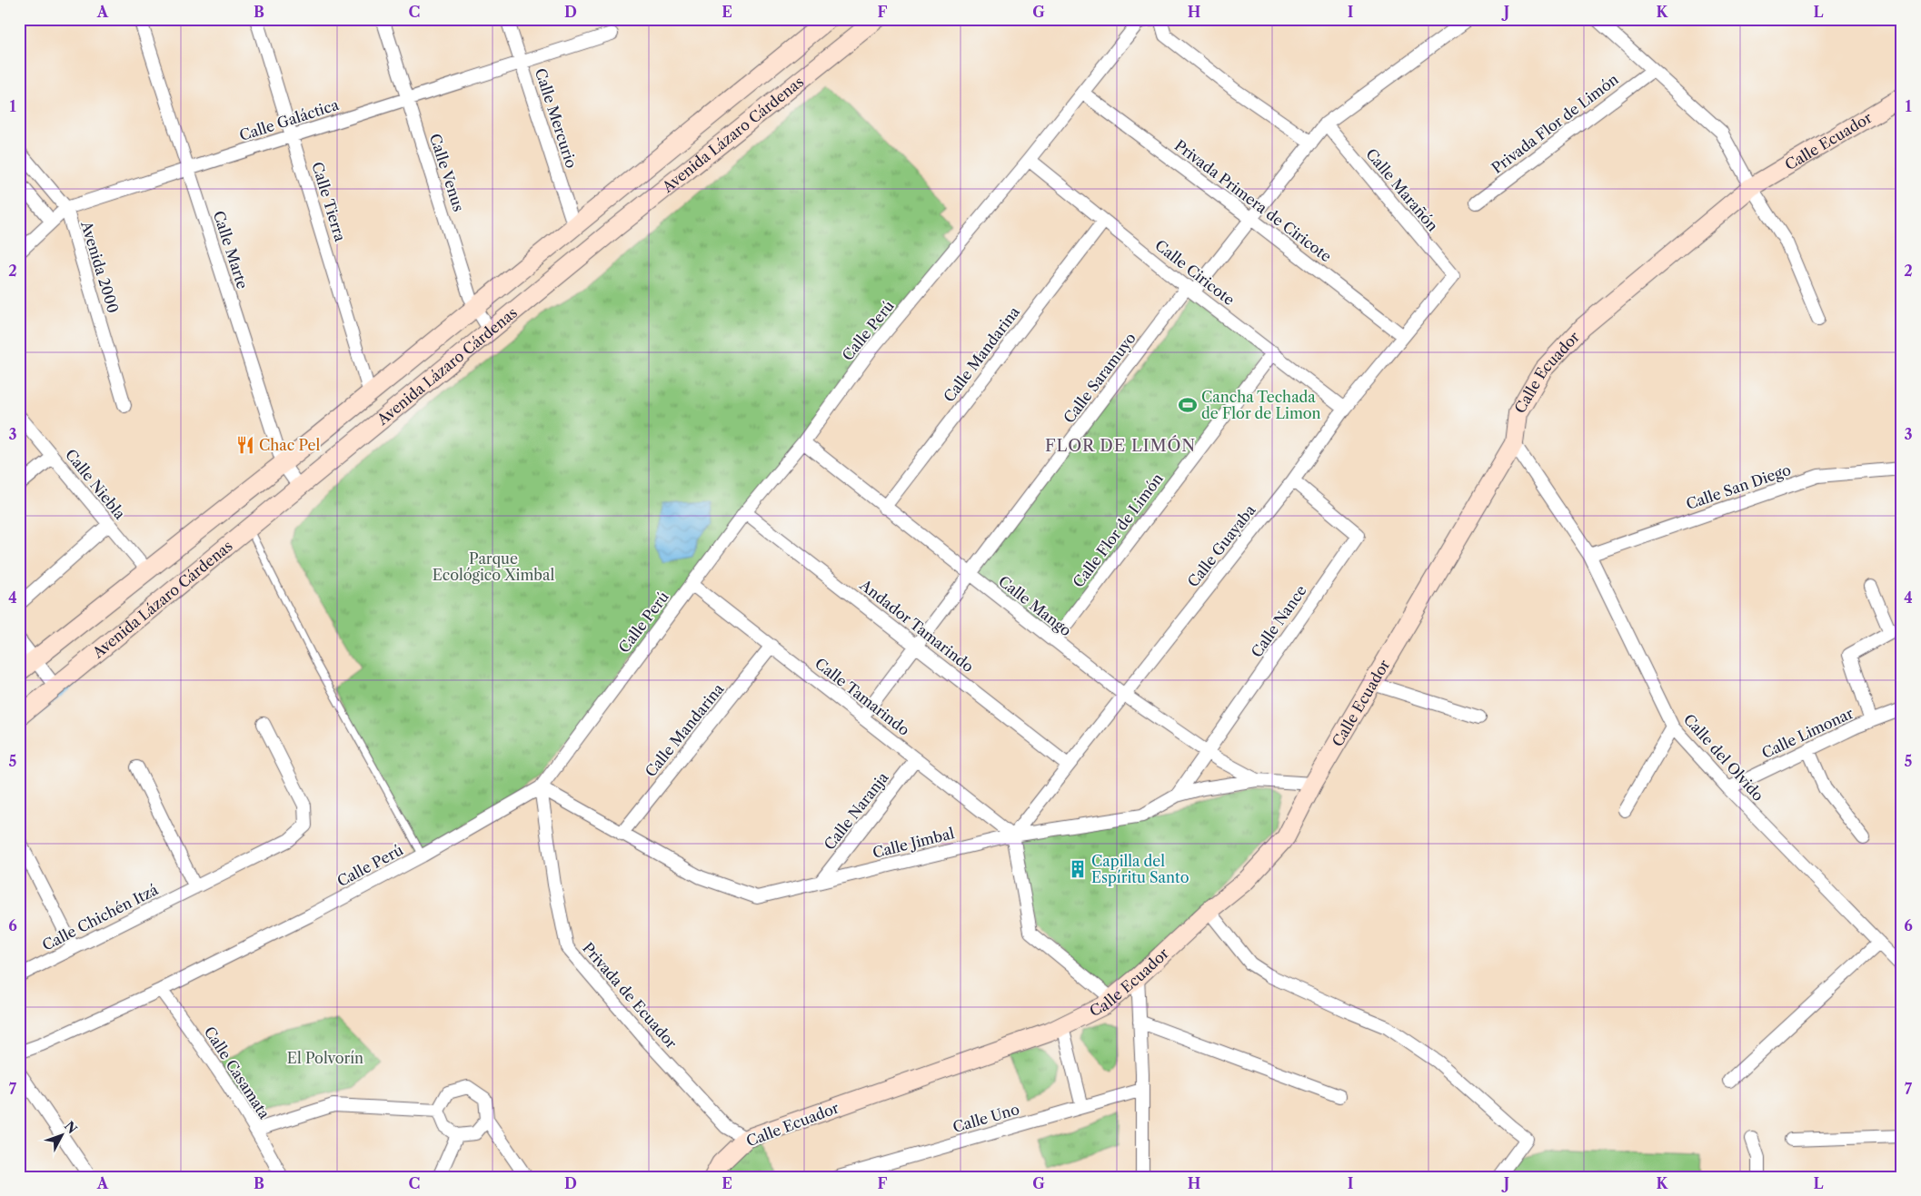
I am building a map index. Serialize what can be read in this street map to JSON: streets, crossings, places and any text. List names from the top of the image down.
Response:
{
  "streets": {
    "main road": ["Avenida Lázaro Cárdenas", "Calle Ecuador"],
    "street": [
      "Calle Mercurio",
      "Calle Galáctica",
      "Privada Flor de Limón",
      "Calle Venus",
      "Calle Marañón",
      "Privada Primera de Ciricote",
      "Calle Tierra",
      "Calle Marte",
      "Avenida 2000",
      "Calle Ciricote",
      "Calle Perú",
      "Calle Mandarina",
      "Calle Saramuyo",
      "Calle Niebla",
      "Calle San Diego",
      "Calle Flor de Limón",
      "Calle Guayaba",
      "Calle Mango",
      "Calle Nance",
      "Andador Tamarindo",
      "Calle Tamarindo",
      "Calle Limonar",
      "Calle del Olvido",
      "Calle Naranja",
      "Calle Jimbal",
      "Calle Chichén Itzá",
      "Privada de Ecuador",
      "Calle Casamata",
      "Calle Uno"
    ]
  },
  "crossings": [
    ["Calle Mercurio", "Calle Galáctica"],
    ["Calle Mercurio", "Avenida Lázaro Cárdenas"],
    ["Calle Galáctica", "Calle Venus"],
    ["Calle Galáctica", "Calle Tierra"],
    ["Calle Galáctica", "Calle Marte"],
    ["Calle Galáctica", "Avenida 2000"],
    ["Avenida Lázaro Cárdenas", "Calle Venus"],
    ["Avenida Lázaro Cárdenas", "Calle Tierra"],
    ["Avenida Lázaro Cárdenas", "Calle Marte"],
    ["Avenida Lázaro Cárdenas", "Calle Niebla"],
    ["Calle Ecuador", "Calle del Olvido"],
    ["Calle Ecuador", "Calle Jimbal"],
    ["Calle Ecuador", "Privada de Ecuador"],
    ["Calle Marañón", "Calle Saramuyo"],
    ["Calle Marañón", "Calle Guayaba"],
    ["Privada Primera de Ciricote", "Calle Perú"],
    ["Privada Primera de Ciricote", "Calle Saramuyo"],
    ["Privada Primera de Ciricote", "Calle Guayaba"],
    ["Calle Ciricote", "Calle Perú"],
    ["Calle Ciricote", "Calle Mandarina"],
    ["Calle Ciricote", "Calle Saramuyo"],
    ["Calle Ciricote", "Calle Flor de Limón"],
    ["Calle Ciricote", "Calle Guayaba"],
    ["Calle Perú", "Calle Mango"],
    ["Calle Perú", "Andador Tamarindo"],
    ["Calle Perú", "Calle Tamarindo"],
    ["Calle Perú", "Calle Jimbal"],
    ["Calle Perú", "Privada de Ecuador"],
    ["Calle Perú", "Calle Casamata"],
    ["Calle Mandarina", "Calle Mango"],
    ["Calle Mandarina", "Calle Tamarindo"],
    ["Calle Mandarina", "Calle Jimbal"],
    ["Calle Saramuyo", "Calle Mango"],
    ["Calle Saramuyo", "Andador Tamarindo"],
    ["Calle Saramuyo", "Calle Tamarindo"],
    ["Calle San Diego", "Calle del Olvido"],
    ["Calle Flor de Limón", "Calle Mango"],
    ["Calle Guayaba", "Calle Mango"],
    ["Calle Guayaba", "Calle Nance"],
    ["Calle Guayaba", "Andador Tamarindo"],
    ["Calle Guayaba", "Calle Tamarindo"],
    ["Calle Guayaba", "Calle Jimbal"],
    ["Calle Mango", "Calle Nance"],
    ["Calle Mango", "Calle Jimbal"],
    ["Calle Nance", "Calle Jimbal"],
    ["Calle Tamarindo", "Calle Naranja"],
    ["Calle Tamarindo", "Calle Jimbal"],
    ["Calle Limonar", "Calle del Olvido"],
    ["Calle Naranja", "Calle Jimbal"],
    ["Calle Jimbal", "Privada de Ecuador"]
  ],
  "districts": ["FLOR DE LIMÓN"],
  "parks": ["Parque Ecológico Ximbal", "El Polvorín"],
  "places": {
    "sports": ["Cancha Techada de Flor de Limon"],
    "restaurant": ["Chac Pel"],
    "building": ["Capilla del Espíritu Santo"]
  },
  "north": "top right",
  "grid": {
    "columns": [
      "A",
      "B",
      "C",
      "D",
      "E",
      "F",
      "G",
      "H",
      "I",
      "J",
      "K",
      "L"
    ],
    "rows": [
      "1",
      "2",
      "3",
      "4",
      "5",
      "6",
      "7"
    ]
  }
}
